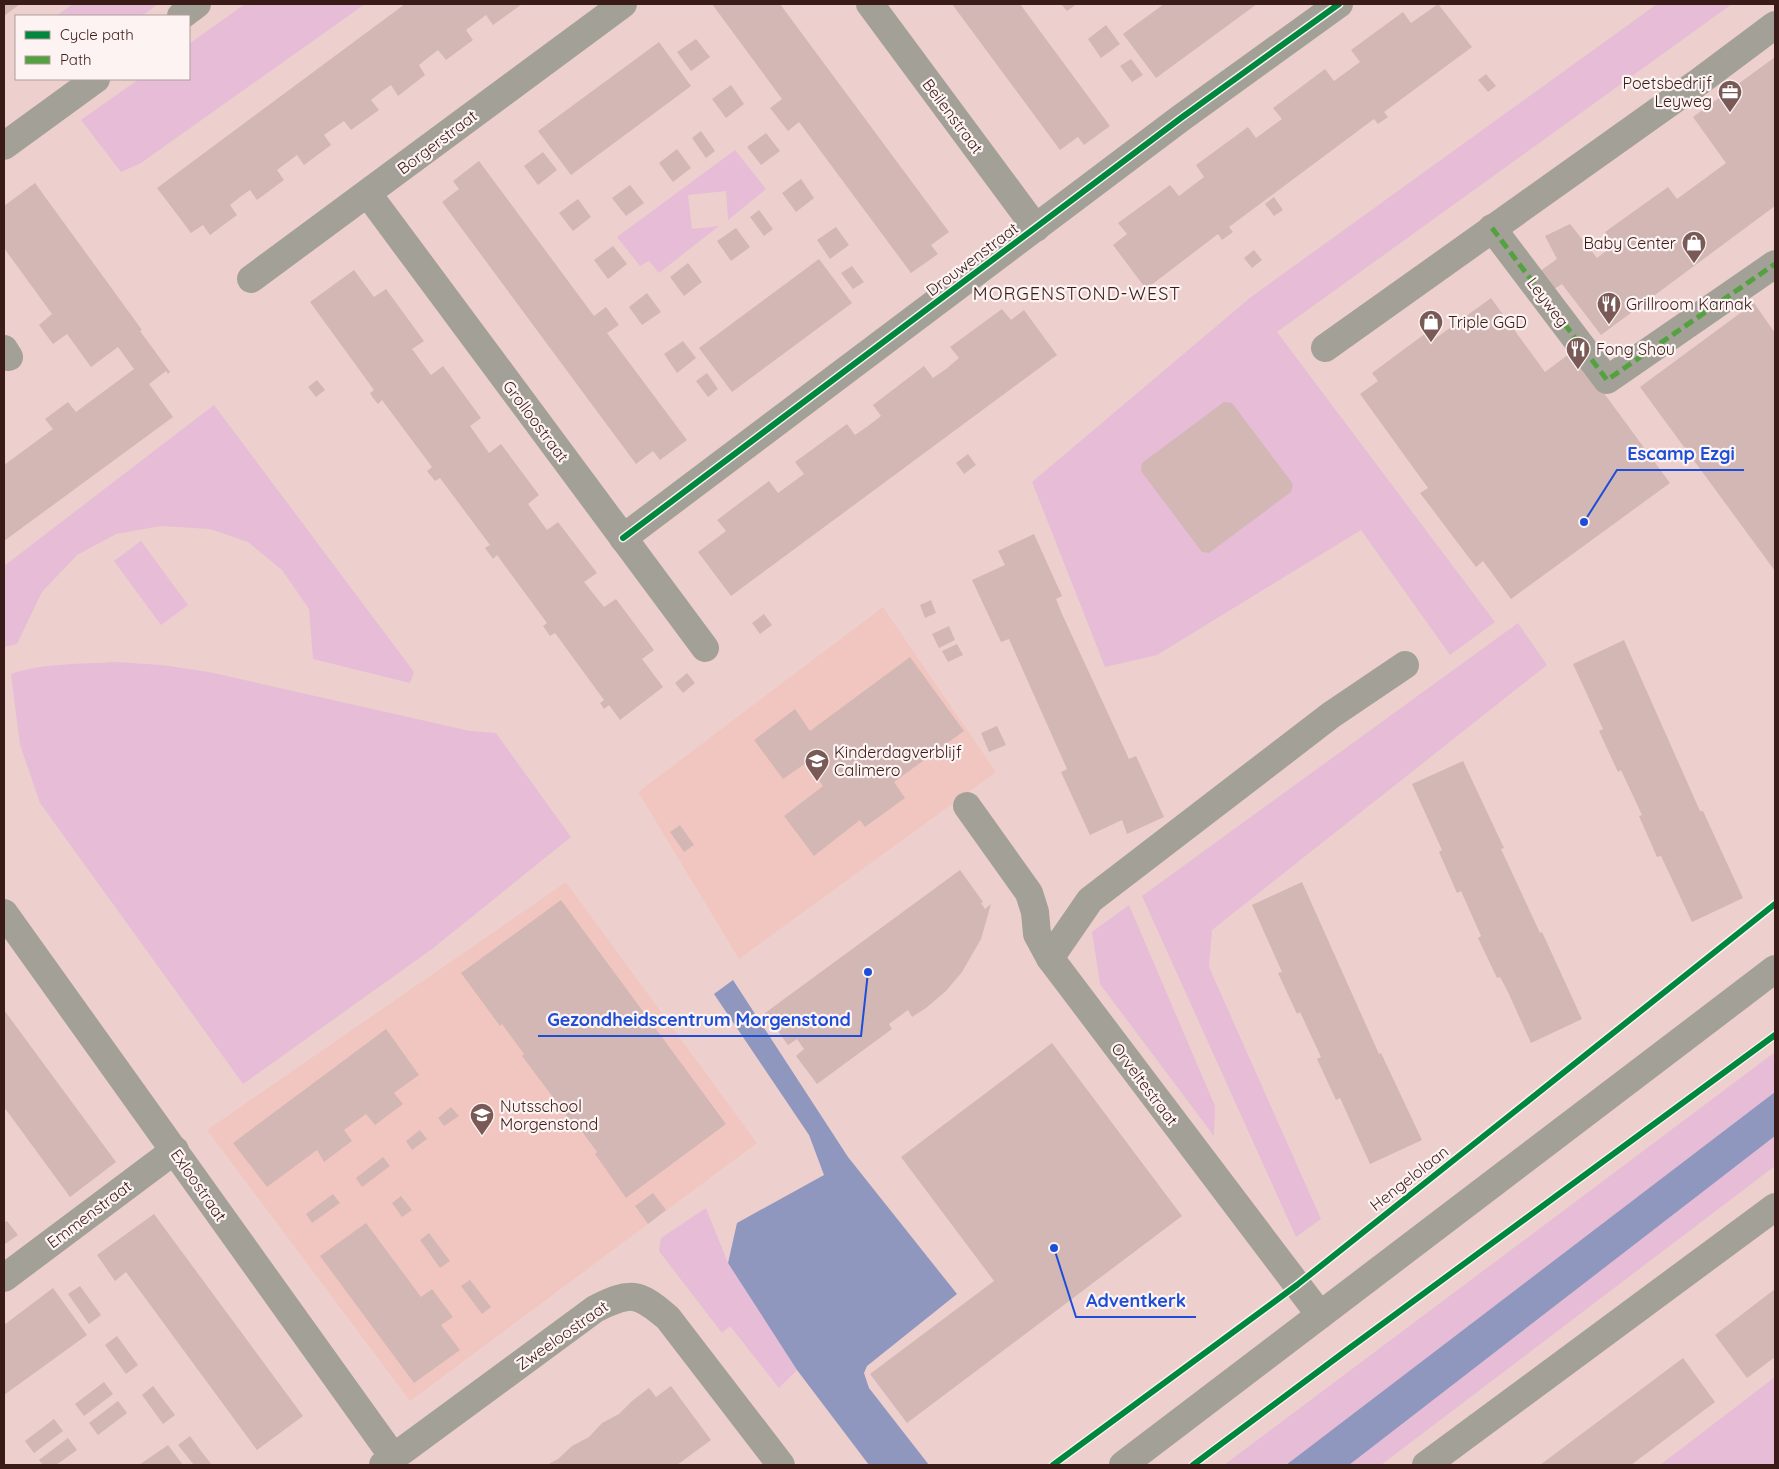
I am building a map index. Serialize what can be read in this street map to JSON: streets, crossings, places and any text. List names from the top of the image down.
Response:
{
  "streets": {
    "street": [
      "Beilenstraat",
      "Borgerstraat",
      "Drouwenstraat",
      "Leyweg",
      "Grolloostraat",
      "Orveltestraat",
      "Exloostraat",
      "Emmenstraat",
      "Zweeloostraat"
    ],
    "cycle path": ["Hengelolaan"]
  },
  "crossings": [
    ["Beilenstraat", "Drouwenstraat"],
    ["Borgerstraat", "Grolloostraat"],
    ["Drouwenstraat", "Grolloostraat"],
    ["Exloostraat", "Emmenstraat"],
    ["Exloostraat", "Zweeloostraat"]
  ],
  "districts": ["MORGENSTOND-WEST"],
  "places": {
    "office": ["Poetsbedrijf Leyweg"],
    "shop": ["Baby Center", "Triple GGD"],
    "restaurant": ["Grillroom Karnak", "Fong Shou"],
    "other": ["Escamp Ezgi", "Gezondheidscentrum Morgenstond", "Adventkerk"],
    "school or university": ["Kinderdagverblijf Calimero", "Nutsschool Morgenstond"]
  },
  "legend": ["Cycle path", "Path"]
}
